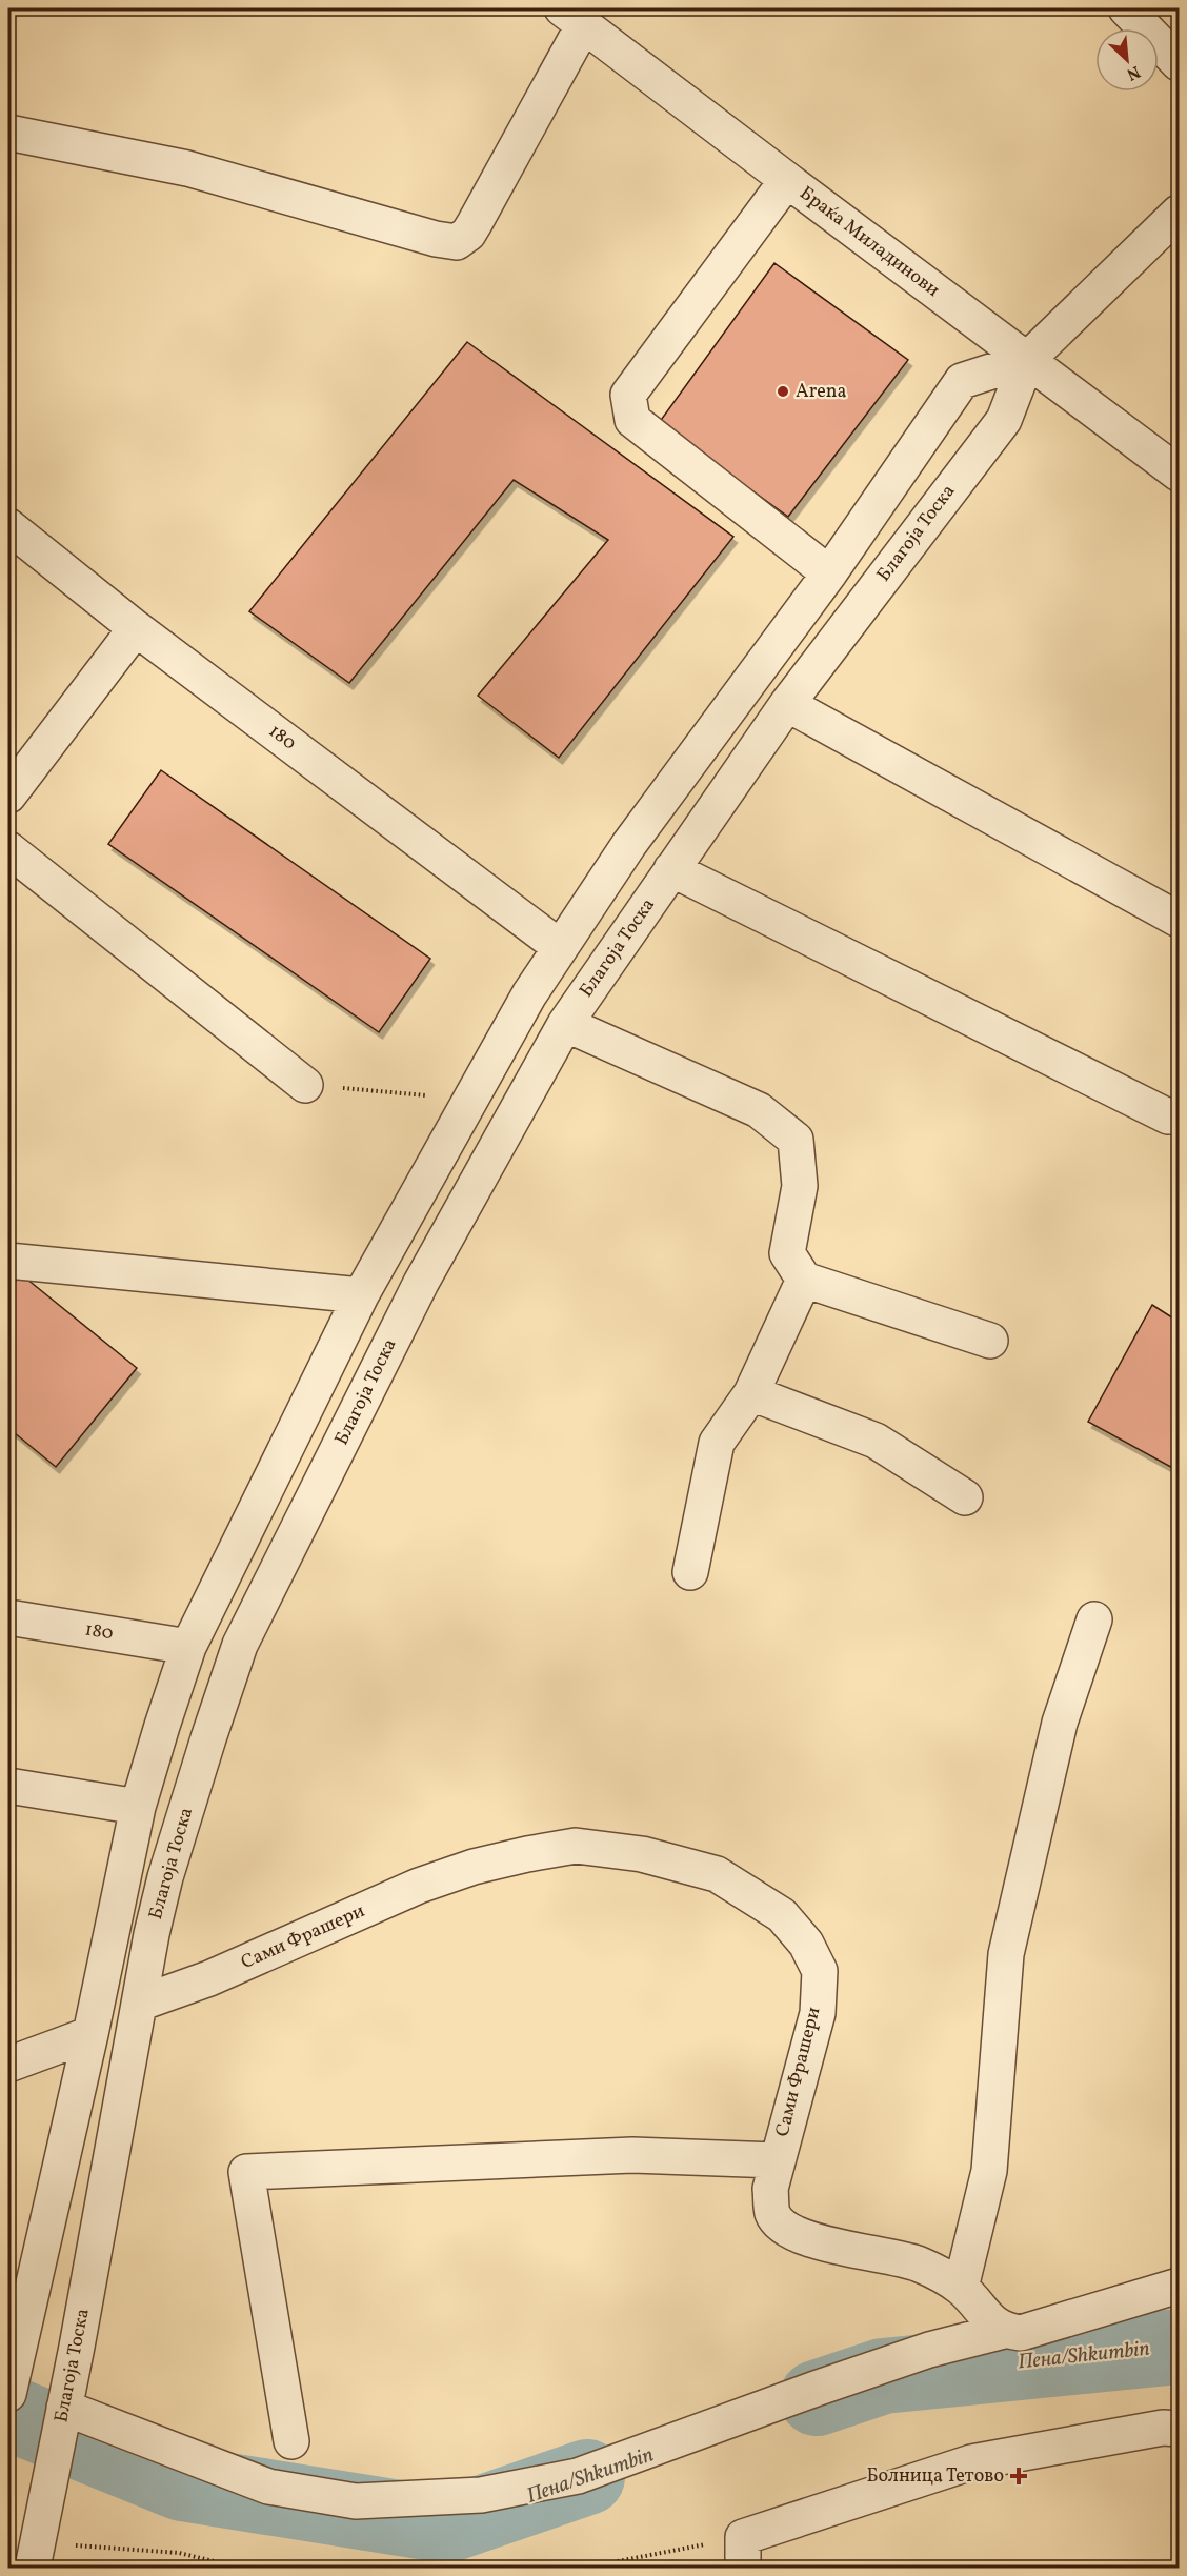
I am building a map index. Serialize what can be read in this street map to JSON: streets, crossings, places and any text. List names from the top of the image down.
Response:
{
  "streets": {
    "street": [
      "Браќа Миладинови",
      "Благоја Тоска",
      "180",
      "Сами Фрашери"
    ]
  },
  "crossings": [
    ["Браќа Миладинови", "Благоја Тоска"],
    ["Благоја Тоска", "180"],
    ["Благоја Тоска", "Сами Фрашери"]
  ],
  "water": ["Пена/Shkumbin"],
  "places": {
    "other": ["Arena"],
    "health": ["Болница Тетово"]
  },
  "north": "bottom right"
}
